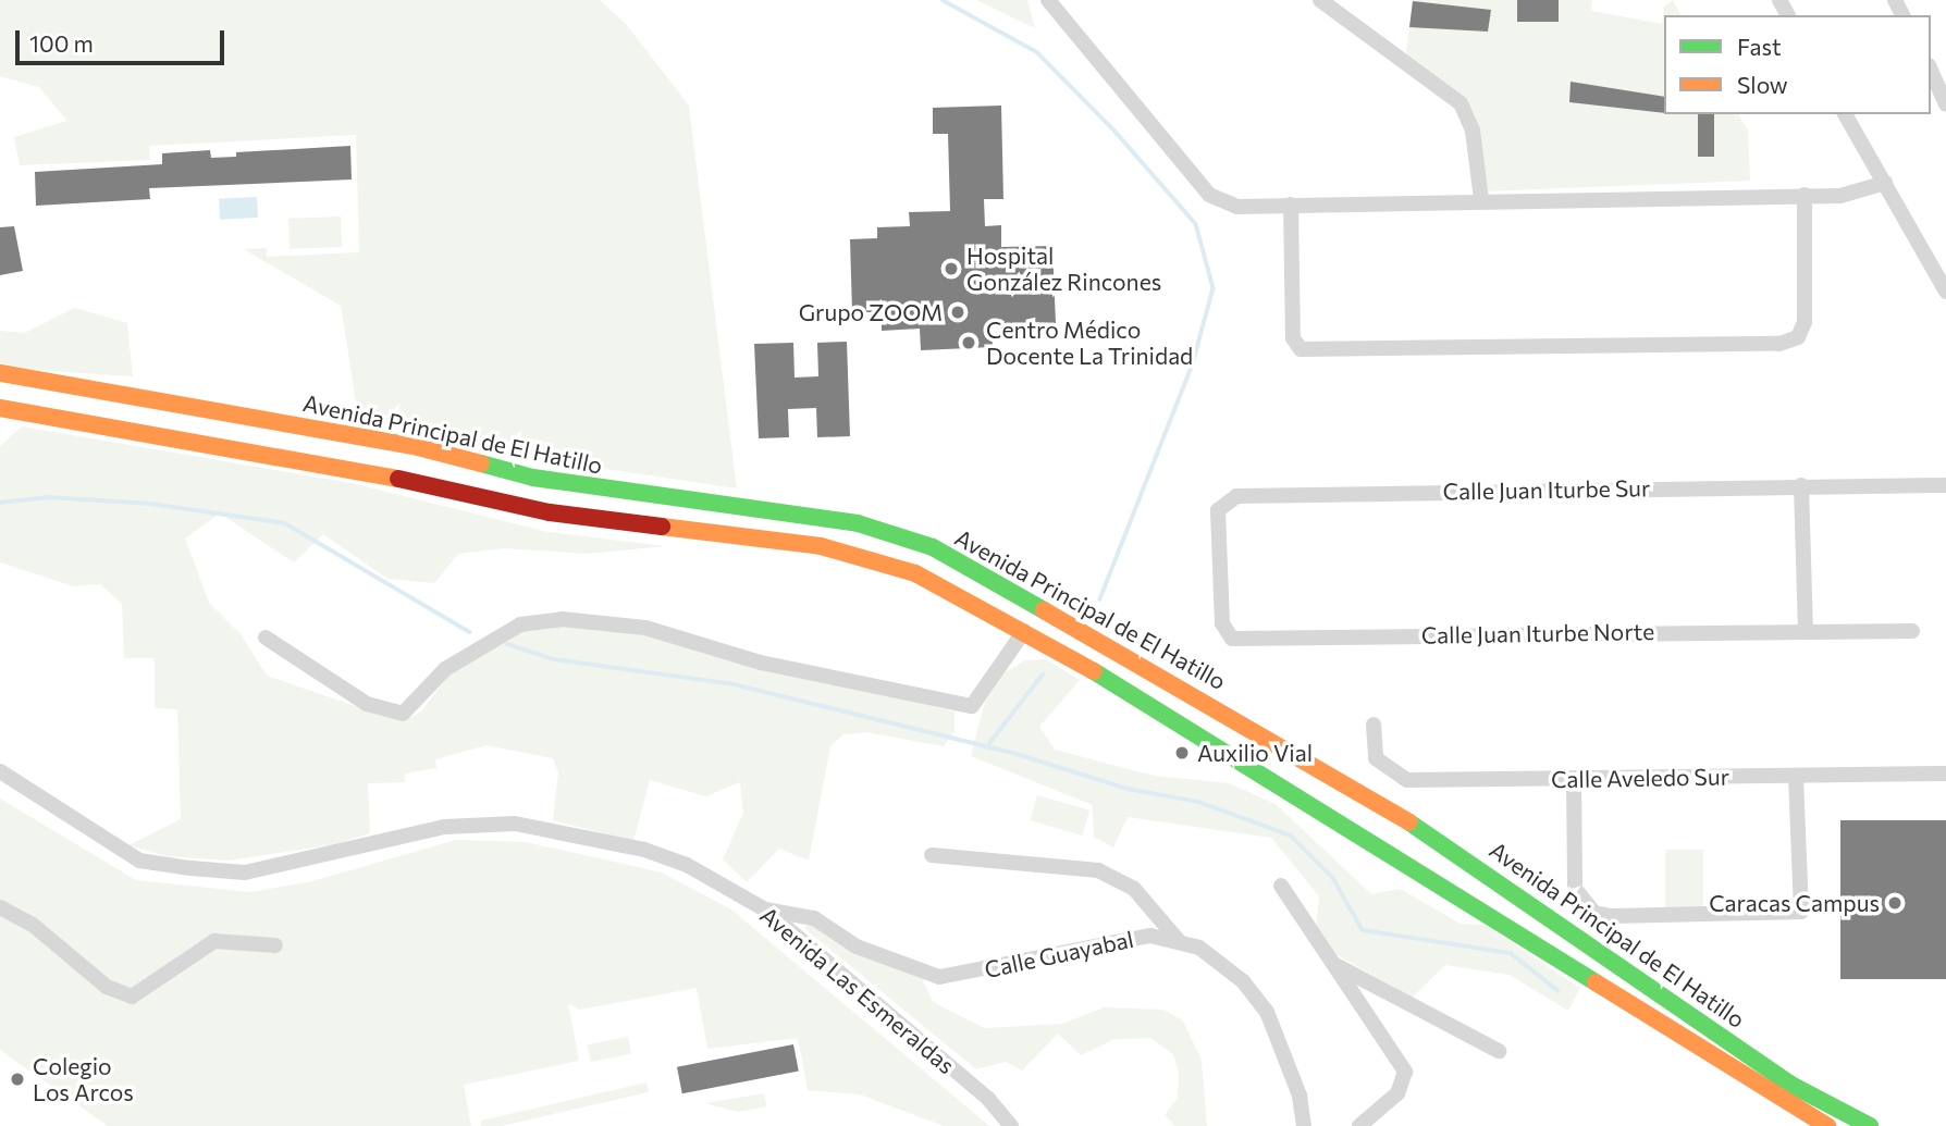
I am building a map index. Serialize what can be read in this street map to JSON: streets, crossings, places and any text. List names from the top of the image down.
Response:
{
  "streets": {
    "main road": ["Avenida Principal de El Hatillo"],
    "street": [
      "Calle Juan Iturbe Sur",
      "Calle Juan Iturbe Norte",
      "Calle Aveledo Sur",
      "Calle Guayabal",
      "Avenida Las Esmeraldas"
    ]
  },
  "crossings": [
    ["Calle Juan Iturbe Sur", "Calle Juan Iturbe Norte"],
    ["Calle Guayabal", "Avenida Las Esmeraldas"]
  ],
  "places": [
    "Hospital González Rincones",
    "Grupo ZOOM",
    "Centro Médico Docente La Trinidad",
    "Auxilio Vial",
    "Caracas Campus",
    "Colegio Los Arcos"
  ],
  "legend": ["Fast", "Slow"],
  "scale_bar": "100 m"
}
